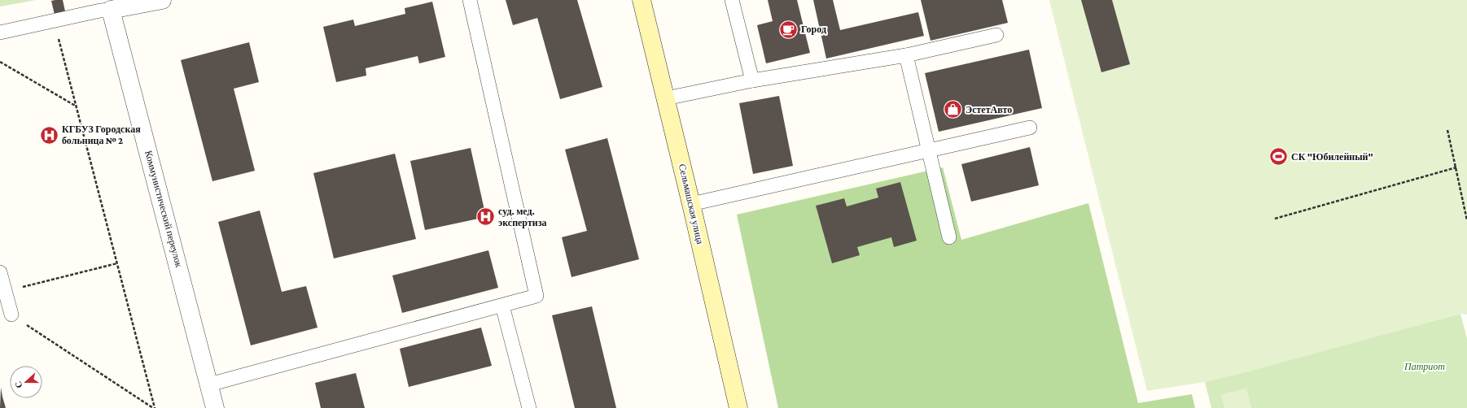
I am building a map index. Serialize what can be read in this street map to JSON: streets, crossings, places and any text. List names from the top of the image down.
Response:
{
  "streets": {
    "main road": ["Сельмашская улица"],
    "street": ["Коммунистический переулок"]
  },
  "parks": ["Патриот"],
  "places": {
    "cafe": ["Город"],
    "shop": ["ЭстетАвто"],
    "hospital": ["КГБУЗ Городская больница № 2", "суд. мед. экспертиза"],
    "sports": ["СК \"Юбилейный\""]
  },
  "north": "left"
}
